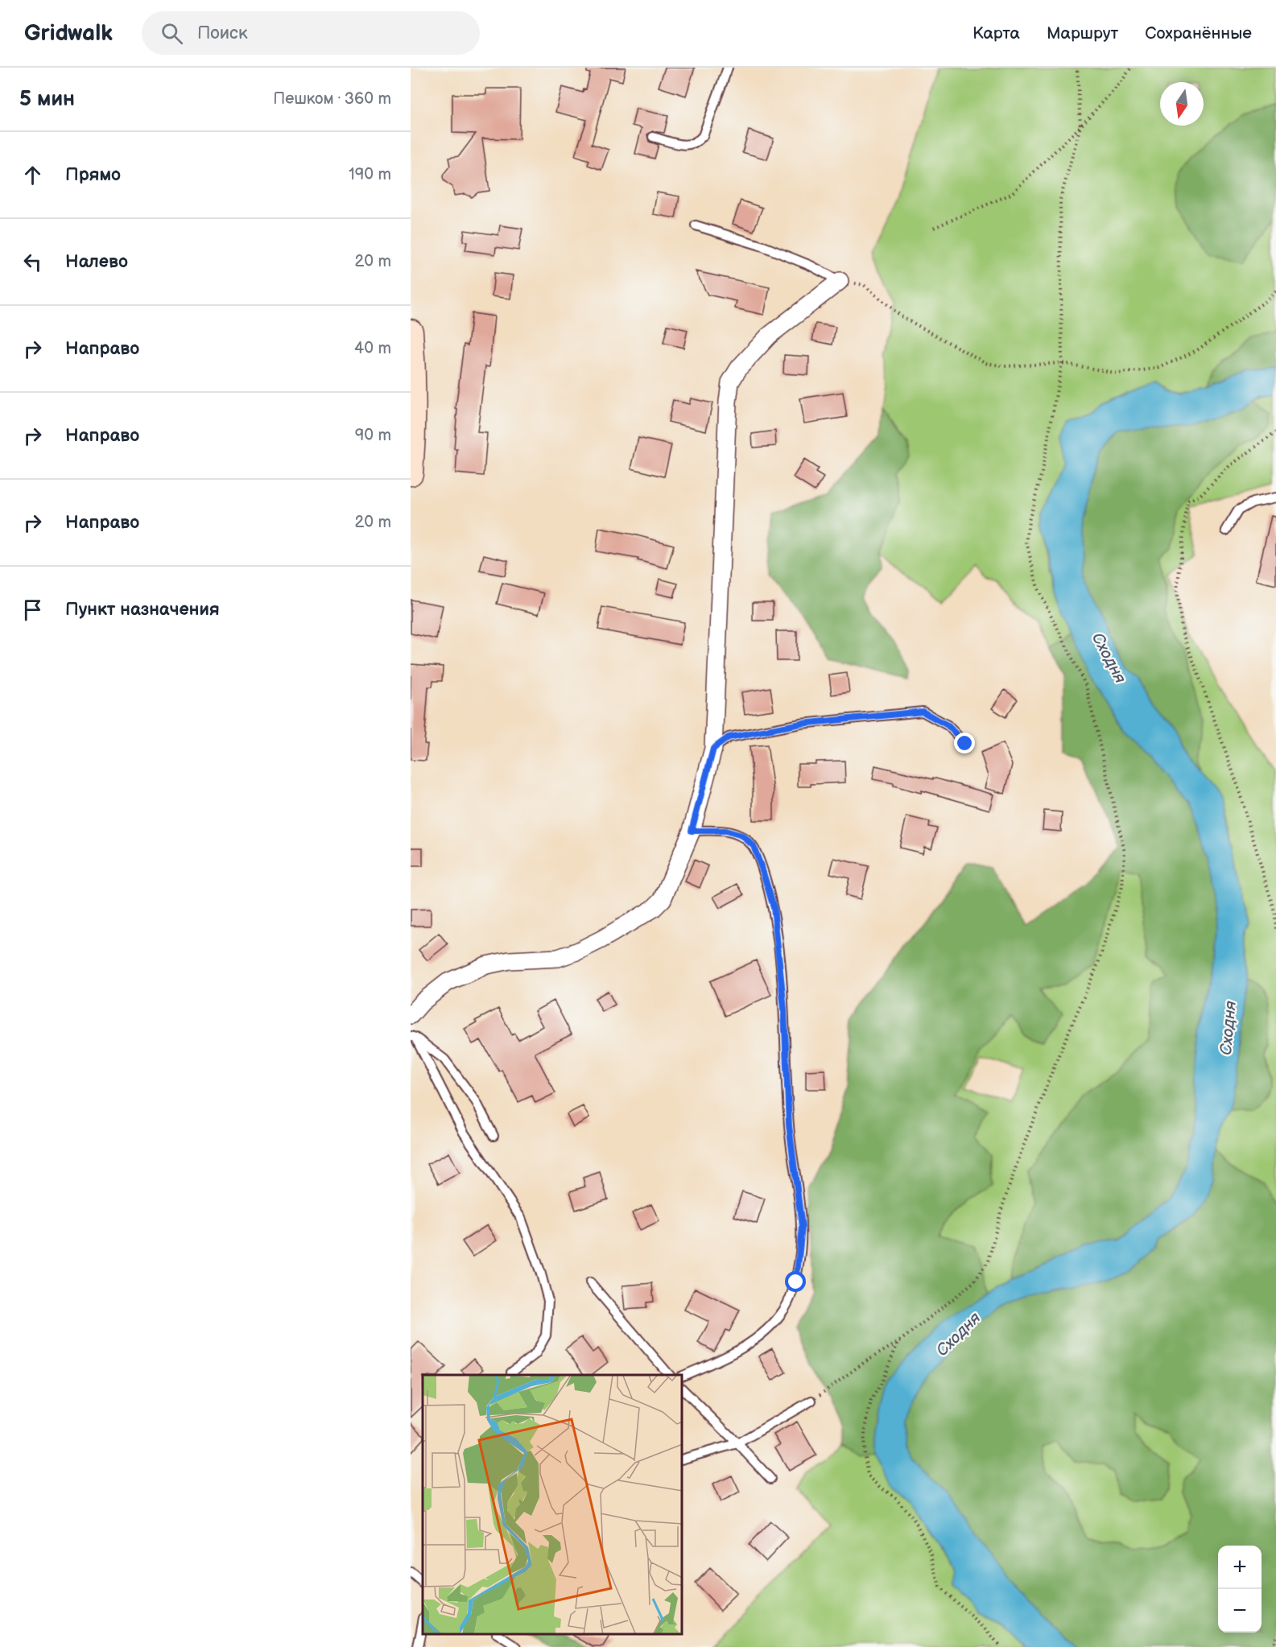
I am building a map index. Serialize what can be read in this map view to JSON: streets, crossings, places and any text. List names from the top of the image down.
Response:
{
  "water": ["Сходня"],
  "north": "bottom",
  "page": {
    "header": "Gridwalk",
    "search": "Поиск",
    "nav": ["Карта", "Маршрут", "Сохранённые"],
    "heading": ["5 мин", "Пешком · 360 m"],
    "list": [
      ["Прямо", "190 m"],
      ["Налево", "20 m"],
      ["Направо", "40 m"],
      ["Направо", "90 m"],
      ["Направо", "20 m"],
      "Пункт назначения"
    ],
    "map_buttons": ["+", "−"]
  }
}
